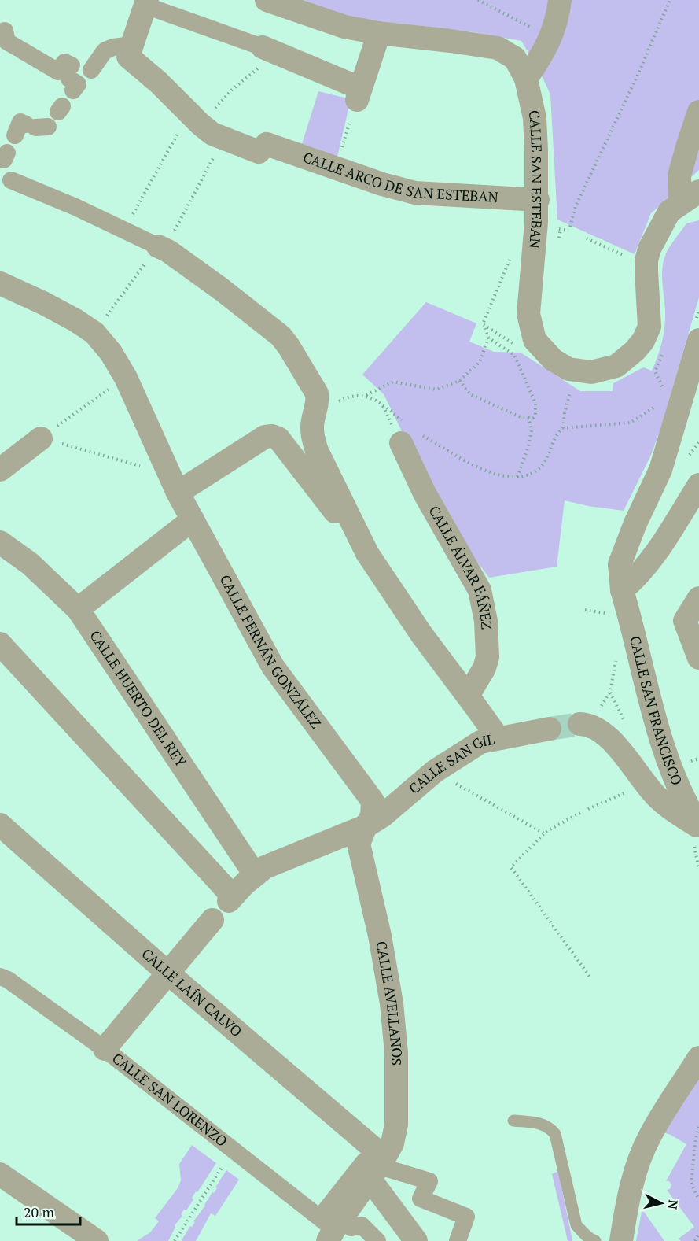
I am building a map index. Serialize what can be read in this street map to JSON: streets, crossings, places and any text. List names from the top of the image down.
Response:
{
  "streets": {
    "street": [
      "CALLE ARCO DE SAN ESTEBAN",
      "CALLE SAN ESTEBAN",
      "CALLE ÁLVAR FÁÑEZ",
      "CALLE FERNÁN GONZÁLEZ",
      "CALLE HUERTO DEL REY",
      "CALLE SAN FRANCISCO",
      "CALLE SAN GIL",
      "CALLE LAÍN CALVO",
      "CALLE AVELLANOS",
      "CALLE SAN LORENZO"
    ]
  },
  "crossings": [
    ["CALLE ARCO DE SAN ESTEBAN", "CALLE SAN ESTEBAN"],
    ["CALLE FERNÁN GONZÁLEZ", "CALLE SAN GIL"],
    ["CALLE FERNÁN GONZÁLEZ", "CALLE AVELLANOS"],
    ["CALLE HUERTO DEL REY", "CALLE SAN GIL"],
    ["CALLE SAN GIL", "CALLE AVELLANOS"],
    ["CALLE LAÍN CALVO", "CALLE AVELLANOS"],
    ["CALLE AVELLANOS", "CALLE SAN LORENZO"]
  ],
  "scale_bar": "20 m",
  "north": "right"
}
